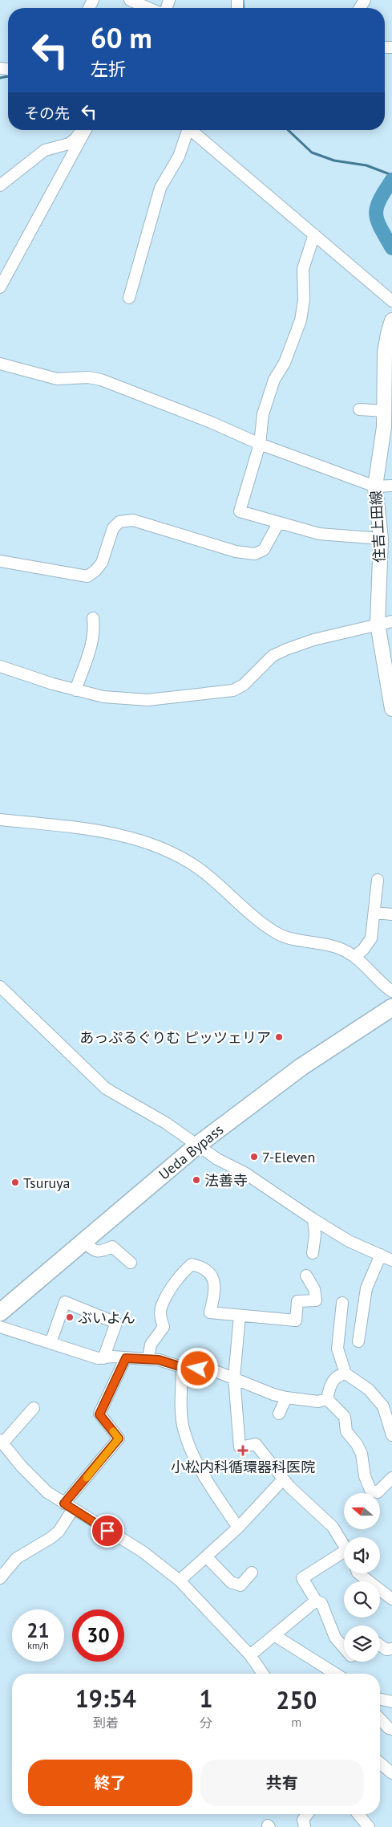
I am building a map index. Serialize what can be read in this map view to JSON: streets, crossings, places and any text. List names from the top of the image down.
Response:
{
  "streets": {
    "highway": ["Ueda Bypass"],
    "main road": ["住吉上田線"]
  },
  "places": {
    "other": [
      "あっぷるぐりむ ピッツェリア",
      "7-Eleven",
      "法善寺",
      "Tsuruya",
      "ぶいよん"
    ],
    "health": ["小松内科循環器科医院"]
  },
  "north": "left",
  "page": {
    "turn": ["60 m", "左折"],
    "then": "その先",
    "speed": "21 km/h",
    "limit": "30",
    "eta": [
      "19:54",
      "到着",
      "1",
      "分",
      "250",
      "m"
    ],
    "buttons": ["終了", "共有"]
  }
}
